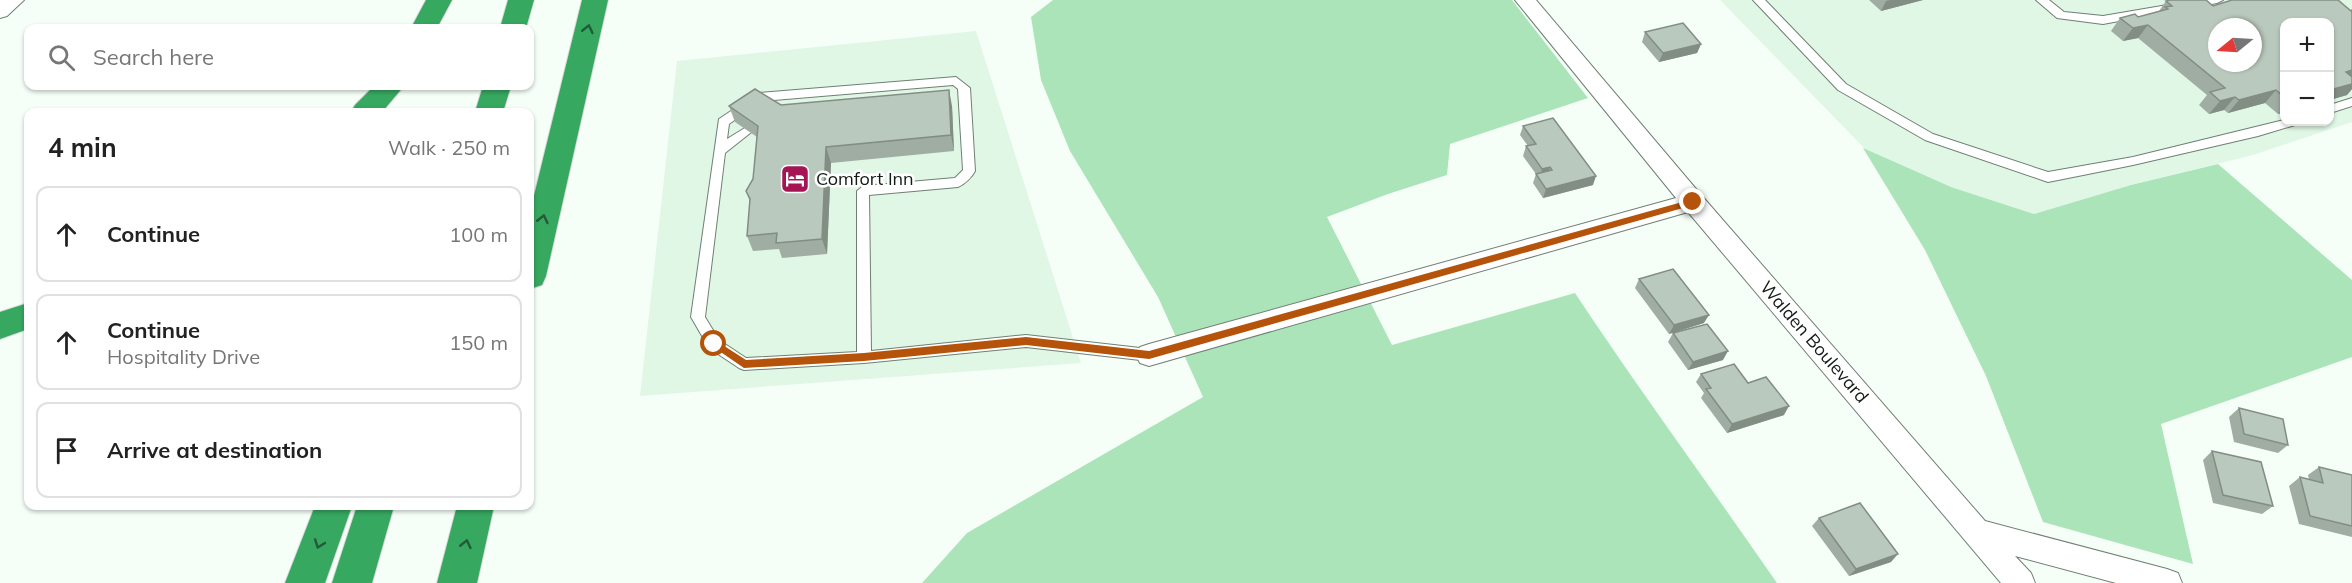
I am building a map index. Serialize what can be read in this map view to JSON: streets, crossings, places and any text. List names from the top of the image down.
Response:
{
  "streets": {
    "street": ["Walden Boulevard"]
  },
  "places": {
    "hotel": ["Comfort Inn"]
  },
  "north": "left",
  "page": {
    "map_buttons": ["+", "−"],
    "search": "Search here",
    "heading": ["4 min", "Walk · 250 m"],
    "list": [
      ["Continue", "100 m"],
      ["Continue", "Hospitality Drive", "150 m"],
      "Arrive at destination"
    ]
  }
}
